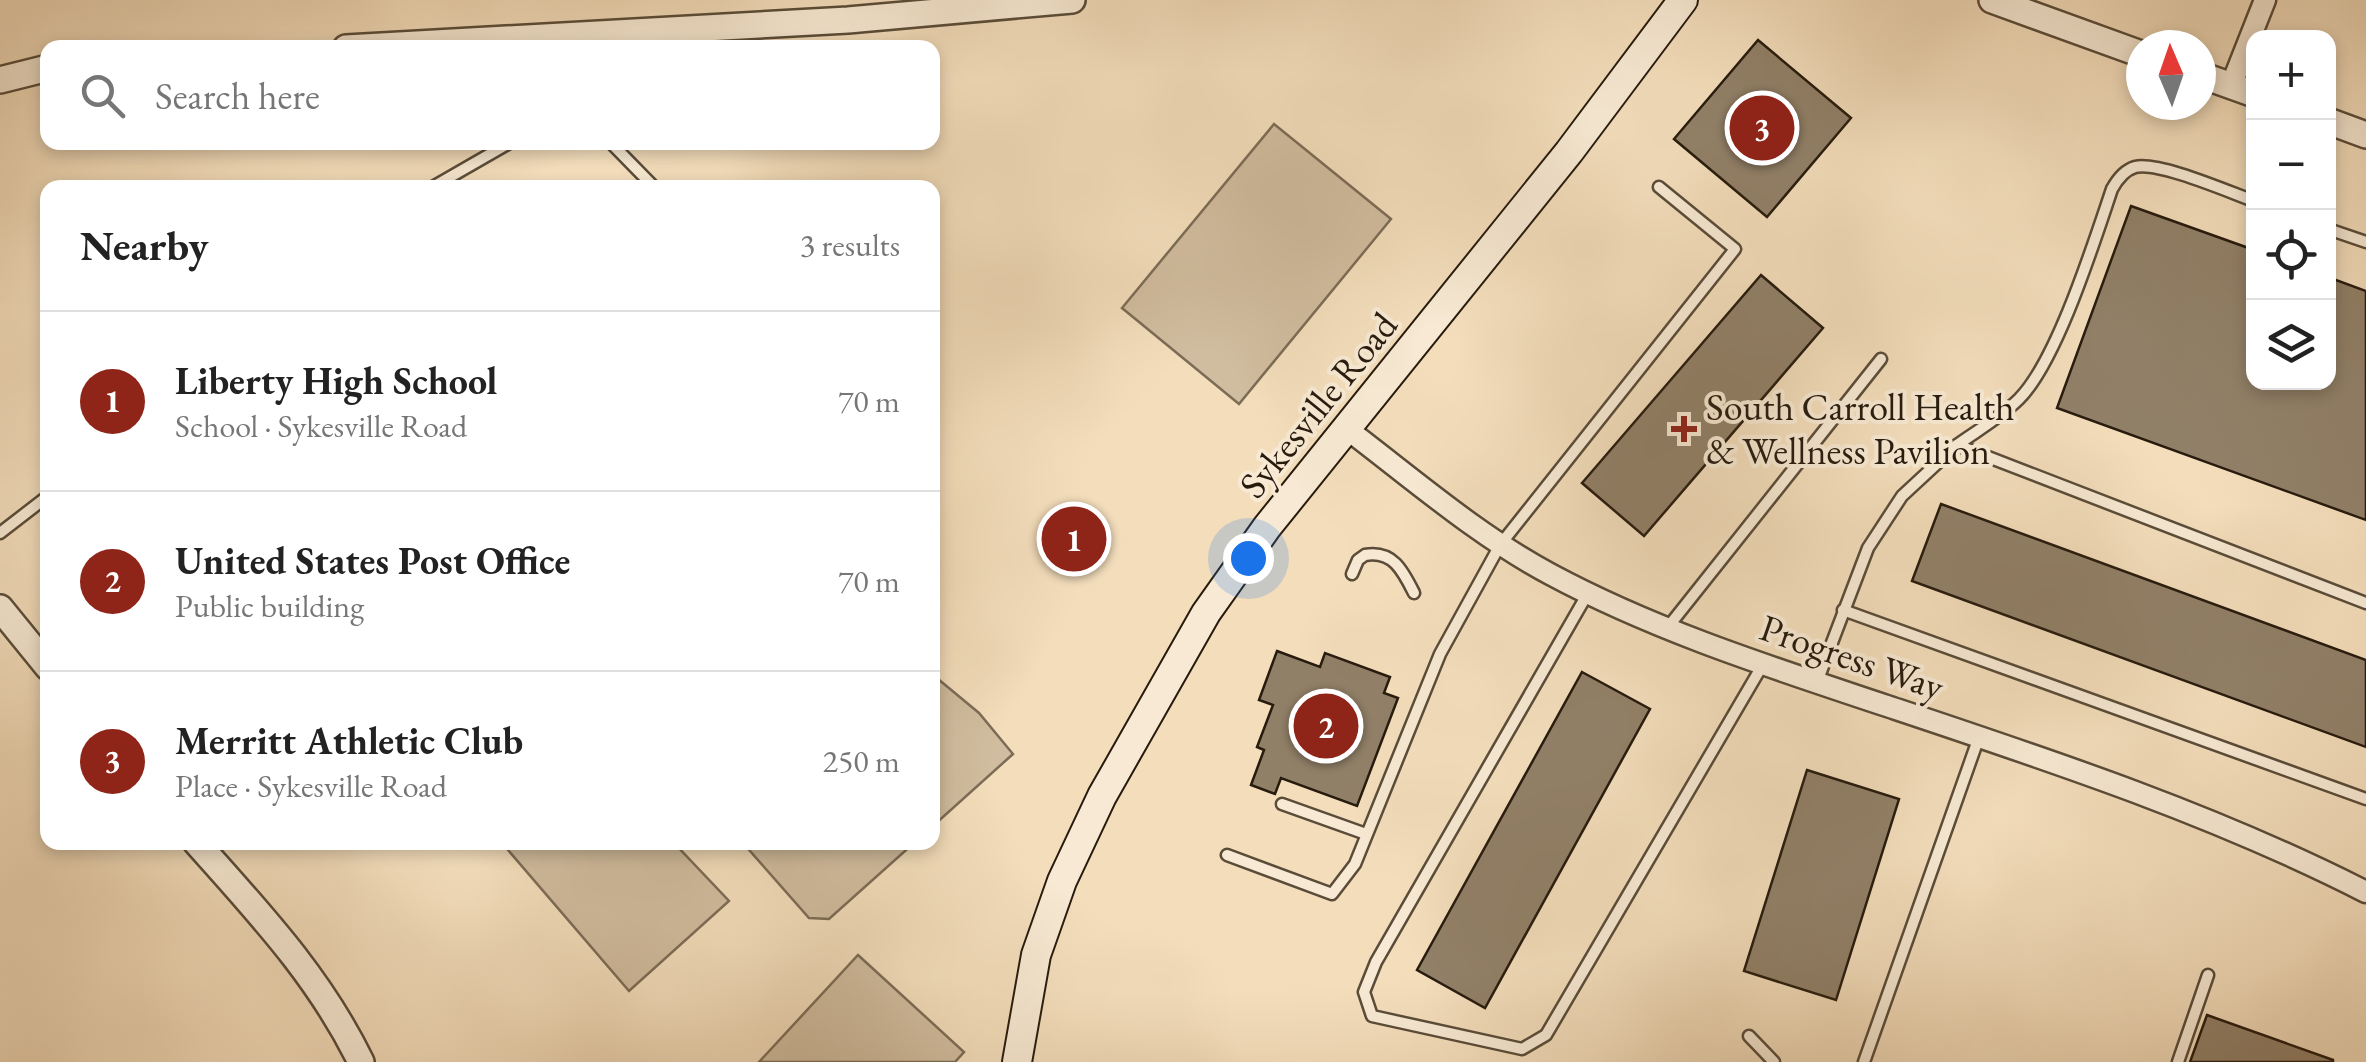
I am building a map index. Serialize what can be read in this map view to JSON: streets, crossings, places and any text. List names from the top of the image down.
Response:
{
  "streets": {
    "main road": ["Sykesville Road"],
    "street": ["Progress Way"]
  },
  "crossings": [
    ["Sykesville Road", "Progress Way"]
  ],
  "places": {
    "health": ["South Carroll Health & Wellness Pavilion"]
  },
  "north": "top",
  "page": {
    "map_buttons": ["+", "−"],
    "search": "Search here",
    "pins": ["3", "1", "2"],
    "heading": ["Nearby", "3 results"],
    "list": [
      {
        "mark": "1",
        "name": "Liberty High School",
        "note": "School · Sykesville Road",
        "value": "70 m"
      },
      {
        "mark": "2",
        "name": "United States Post Office",
        "note": "Public building",
        "value": "70 m"
      },
      {
        "mark": "3",
        "name": "Merritt Athletic Club",
        "note": "Place · Sykesville Road",
        "value": "250 m"
      }
    ]
  }
}
